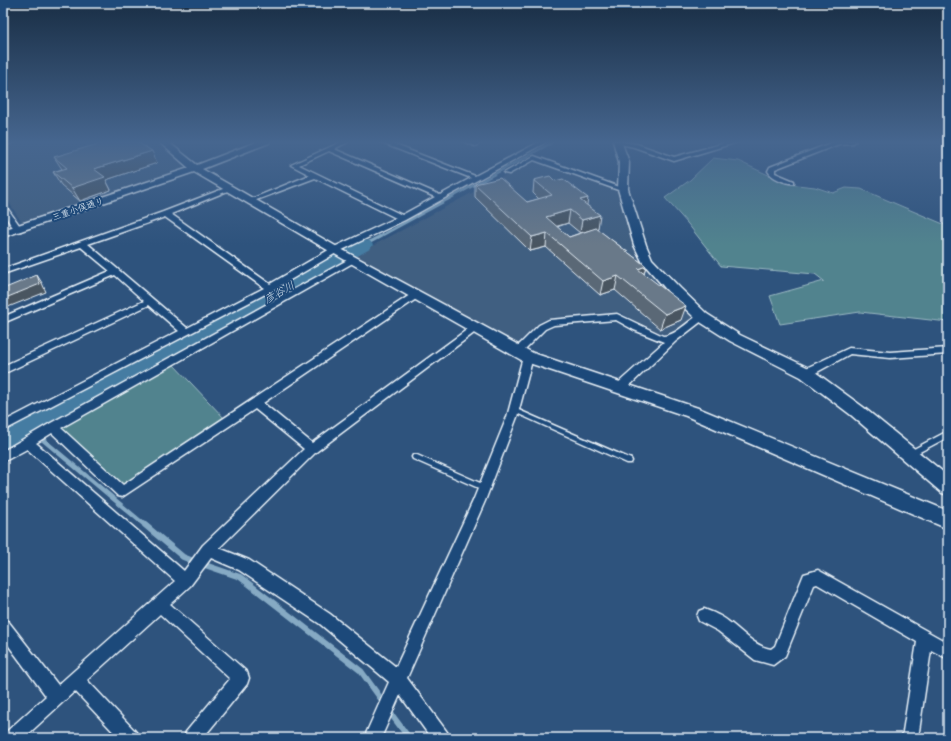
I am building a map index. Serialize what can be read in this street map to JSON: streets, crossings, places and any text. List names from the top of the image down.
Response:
{
  "streets": {
    "street": ["三重小俣通り"]
  },
  "water": ["彦谷川"]
}
